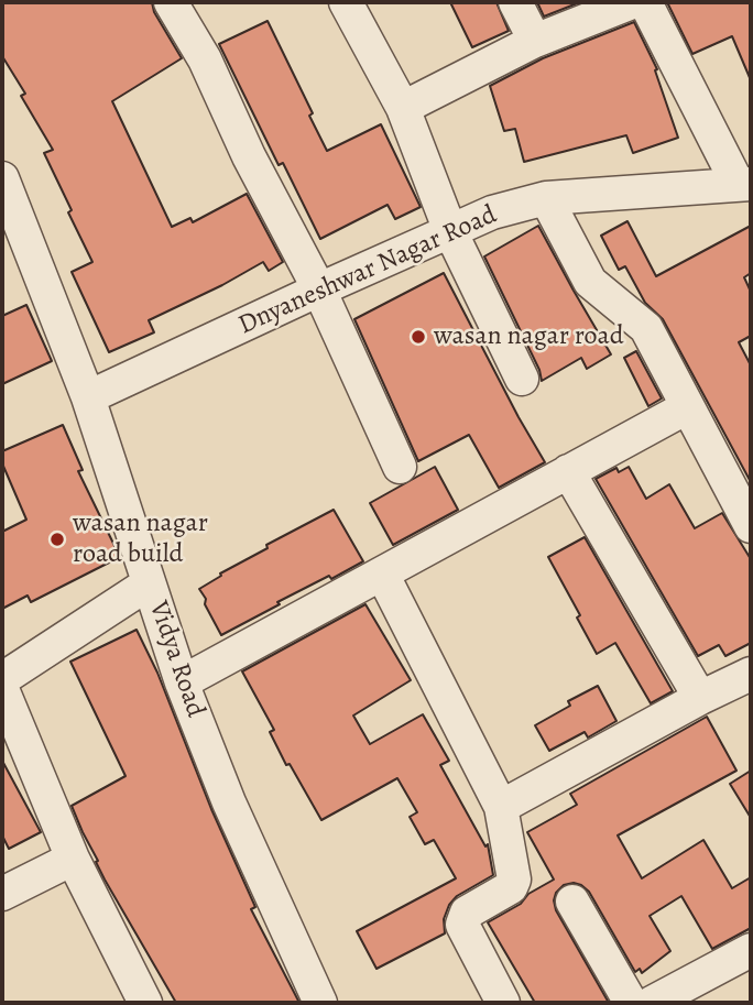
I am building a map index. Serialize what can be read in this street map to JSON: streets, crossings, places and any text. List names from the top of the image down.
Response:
{
  "streets": {
    "street": ["Dnyaneshwar Nagar Road", "Vidya Road"]
  },
  "crossings": [
    ["Dnyaneshwar Nagar Road", "Vidya Road"]
  ],
  "places": ["wasan nagar road", "wasan nagar road build"]
}
